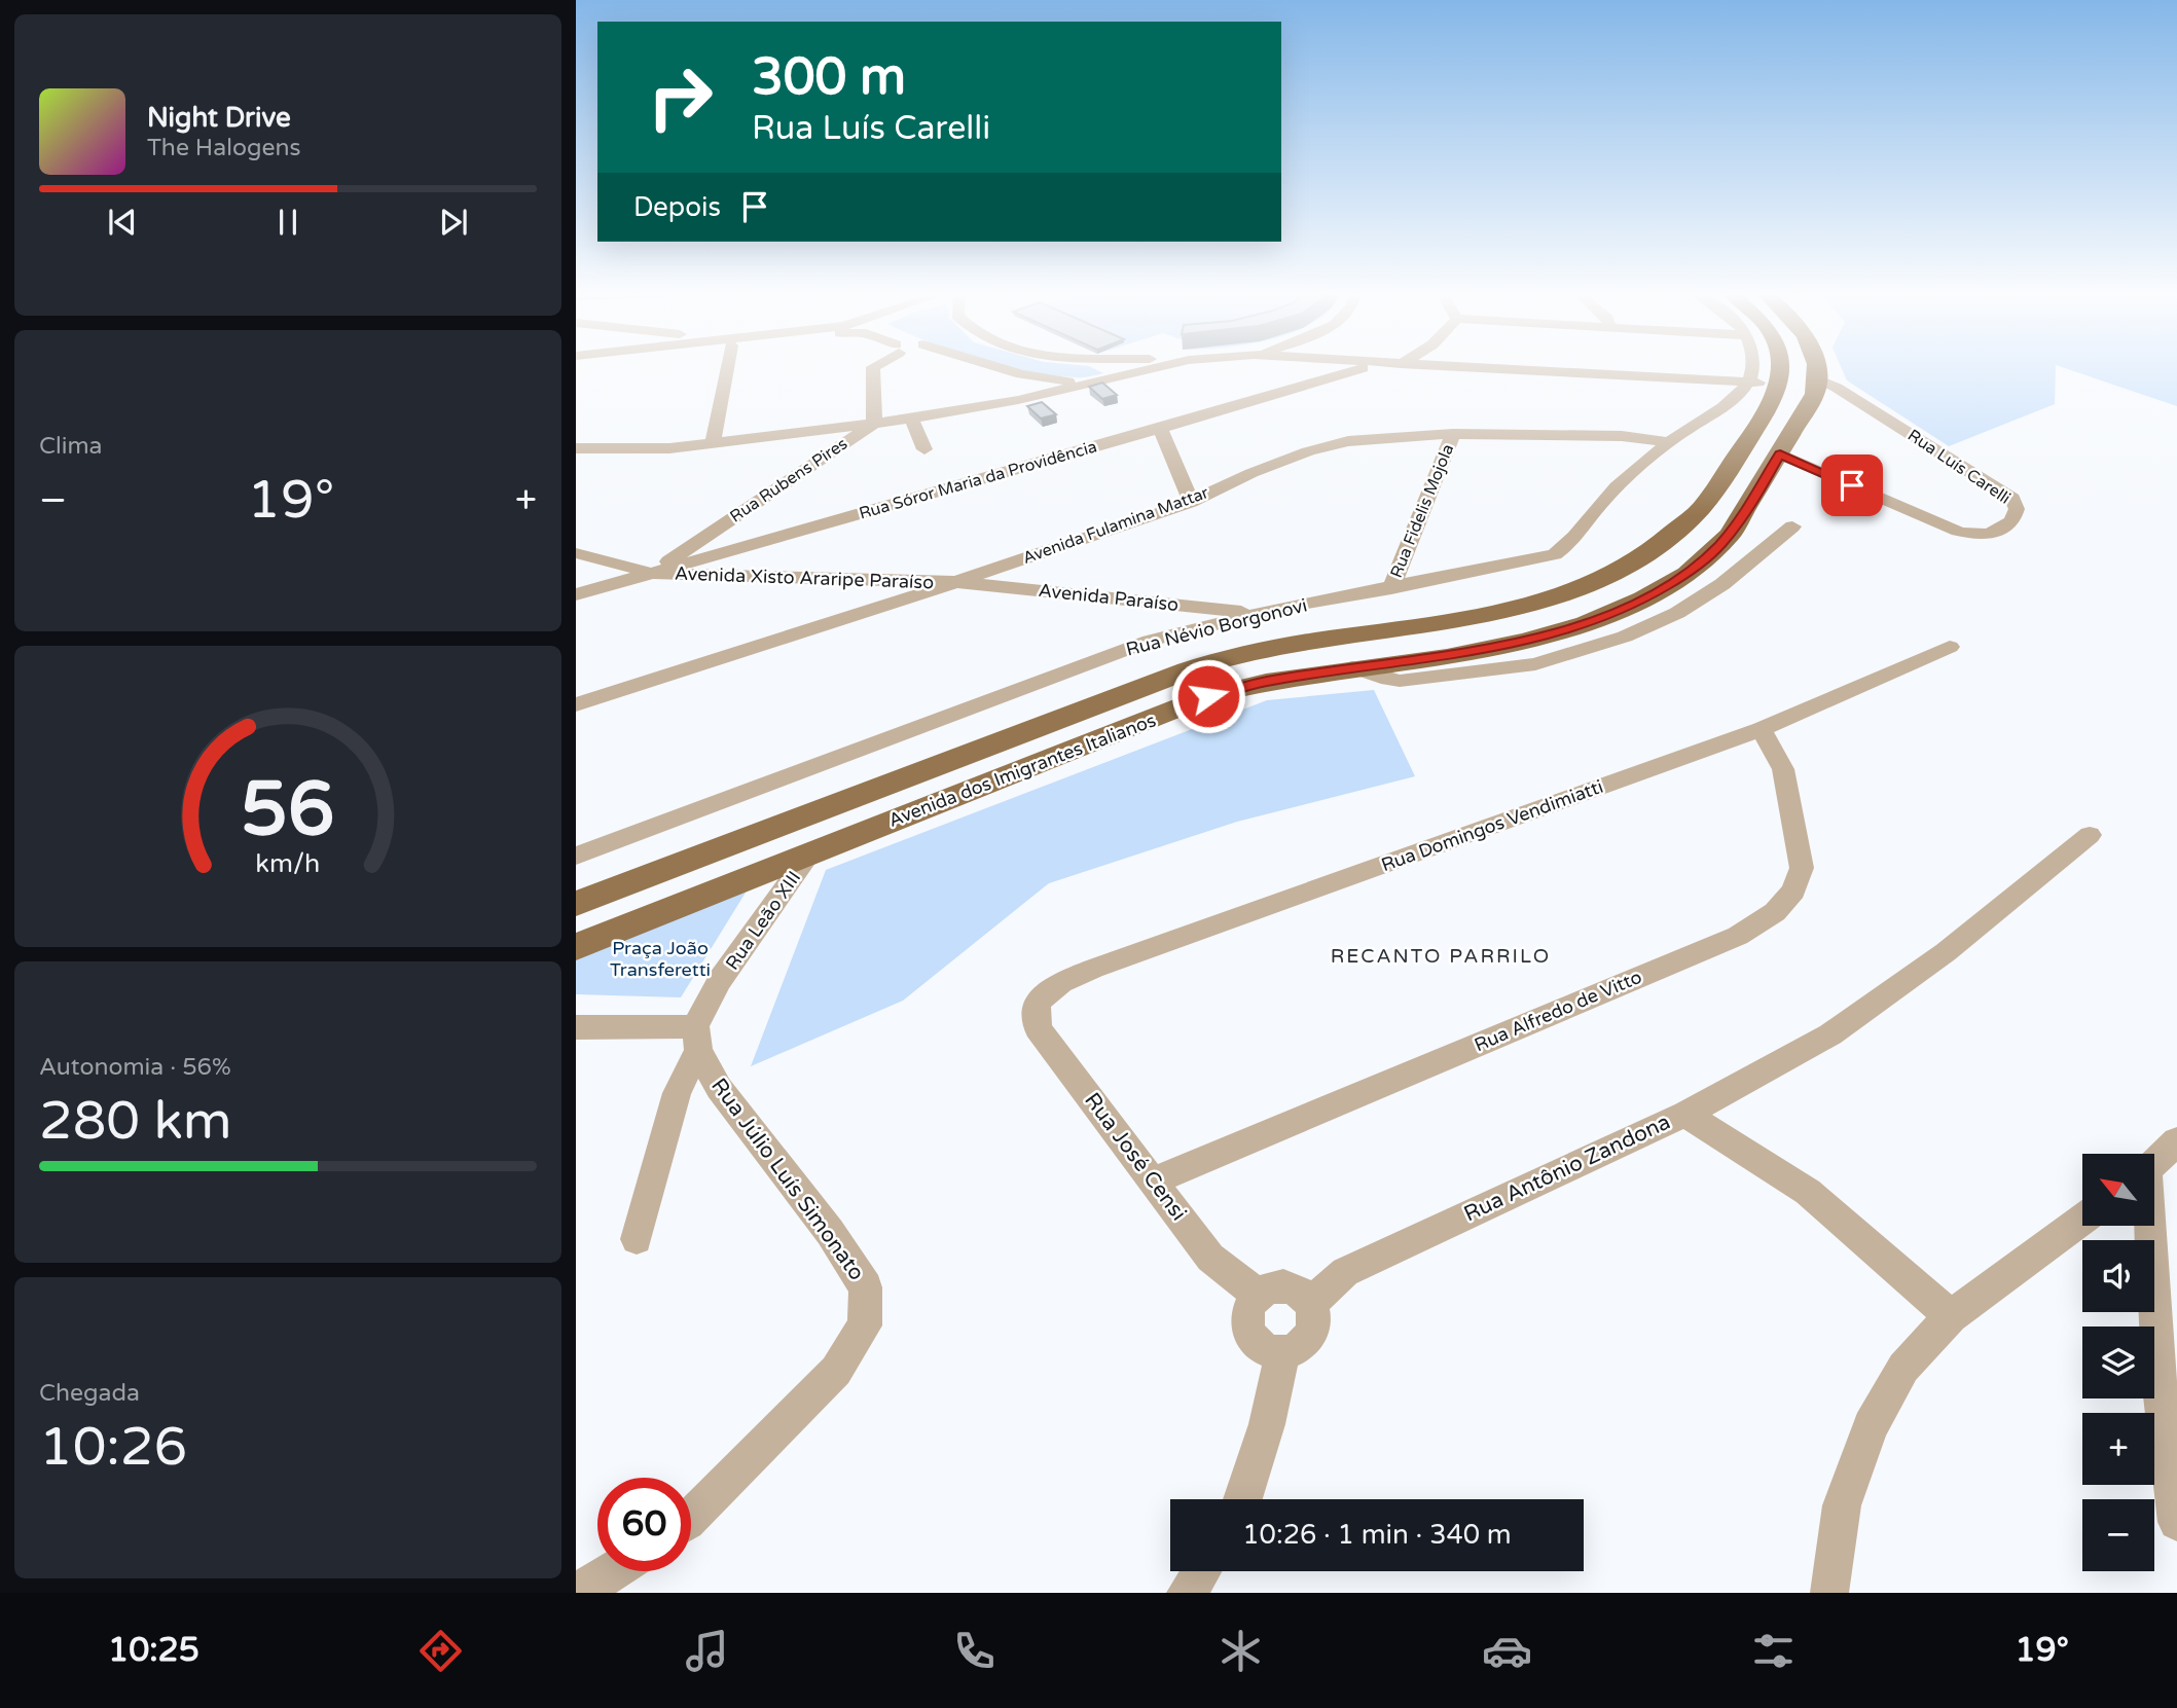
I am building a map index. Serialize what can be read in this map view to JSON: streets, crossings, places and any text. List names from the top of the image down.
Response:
{
  "streets": {
    "main road": ["Avenida dos Imigrantes Italianos"],
    "street": [
      "Rua Luís Carelli",
      "Rua Rubens Pires",
      "Rua Sóror Maria da Providência",
      "Rua Fidelis Mojola",
      "Avenida Fulamina Mattar",
      "Avenida Xisto Araripe Paraíso",
      "Avenida Paraíso",
      "Rua Névio Borgonovi",
      "Rua Domingos Vendimiatti",
      "Rua Leão XIII",
      "Rua Alfredo de Vitto",
      "Rua José Censi",
      "Rua Antônio Zandona",
      "Rua Júlio Luís Simonato"
    ]
  },
  "crossings": [
    ["Rua Luís Carelli", "Avenida dos Imigrantes Italianos"],
    ["Rua Rubens Pires", "Rua Sóror Maria da Providência"],
    ["Rua Rubens Pires", "Avenida Xisto Araripe Paraíso"],
    ["Rua Sóror Maria da Providência", "Avenida Xisto Araripe Paraíso"],
    ["Rua Fidelis Mojola", "Avenida Fulamina Mattar"],
    ["Rua Fidelis Mojola", "Rua Névio Borgonovi"],
    ["Avenida Fulamina Mattar", "Avenida Xisto Araripe Paraíso"],
    ["Avenida Fulamina Mattar", "Avenida Paraíso"],
    ["Avenida Fulamina Mattar", "Rua Névio Borgonovi"],
    ["Avenida Xisto Araripe Paraíso", "Avenida Paraíso"],
    ["Avenida Paraíso", "Rua Névio Borgonovi"],
    ["Avenida dos Imigrantes Italianos", "Rua Leão XIII"],
    ["Rua Domingos Vendimiatti", "Rua Alfredo de Vitto"],
    ["Rua Domingos Vendimiatti", "Rua José Censi"],
    ["Rua Leão XIII", "Rua Júlio Luís Simonato"],
    ["Rua Alfredo de Vitto", "Rua José Censi"],
    ["Rua José Censi", "Rua Antônio Zandona"]
  ],
  "districts": ["RECANTO PARRILO"],
  "parks": ["Praça João Transferetti"],
  "north": "top left",
  "page": {
    "turn": ["300 m", "Rua Luís Carelli"],
    "song": ["Night Drive", "The Halogens"],
    "then": "Depois",
    "tile": [
      "Clima",
      ["Autonomia · 56%", "280 km"],
      ["Chegada", "10:26"]
    ],
    "heat": ["−", "19°", "+"],
    "map_buttons": ["+", "−"],
    "limit": "60",
    "trip": "10:26 · 1 min · 340 m",
    "tabs": ["10:25", "19°"],
    "gauge": ["56", "km/h"]
  }
}
